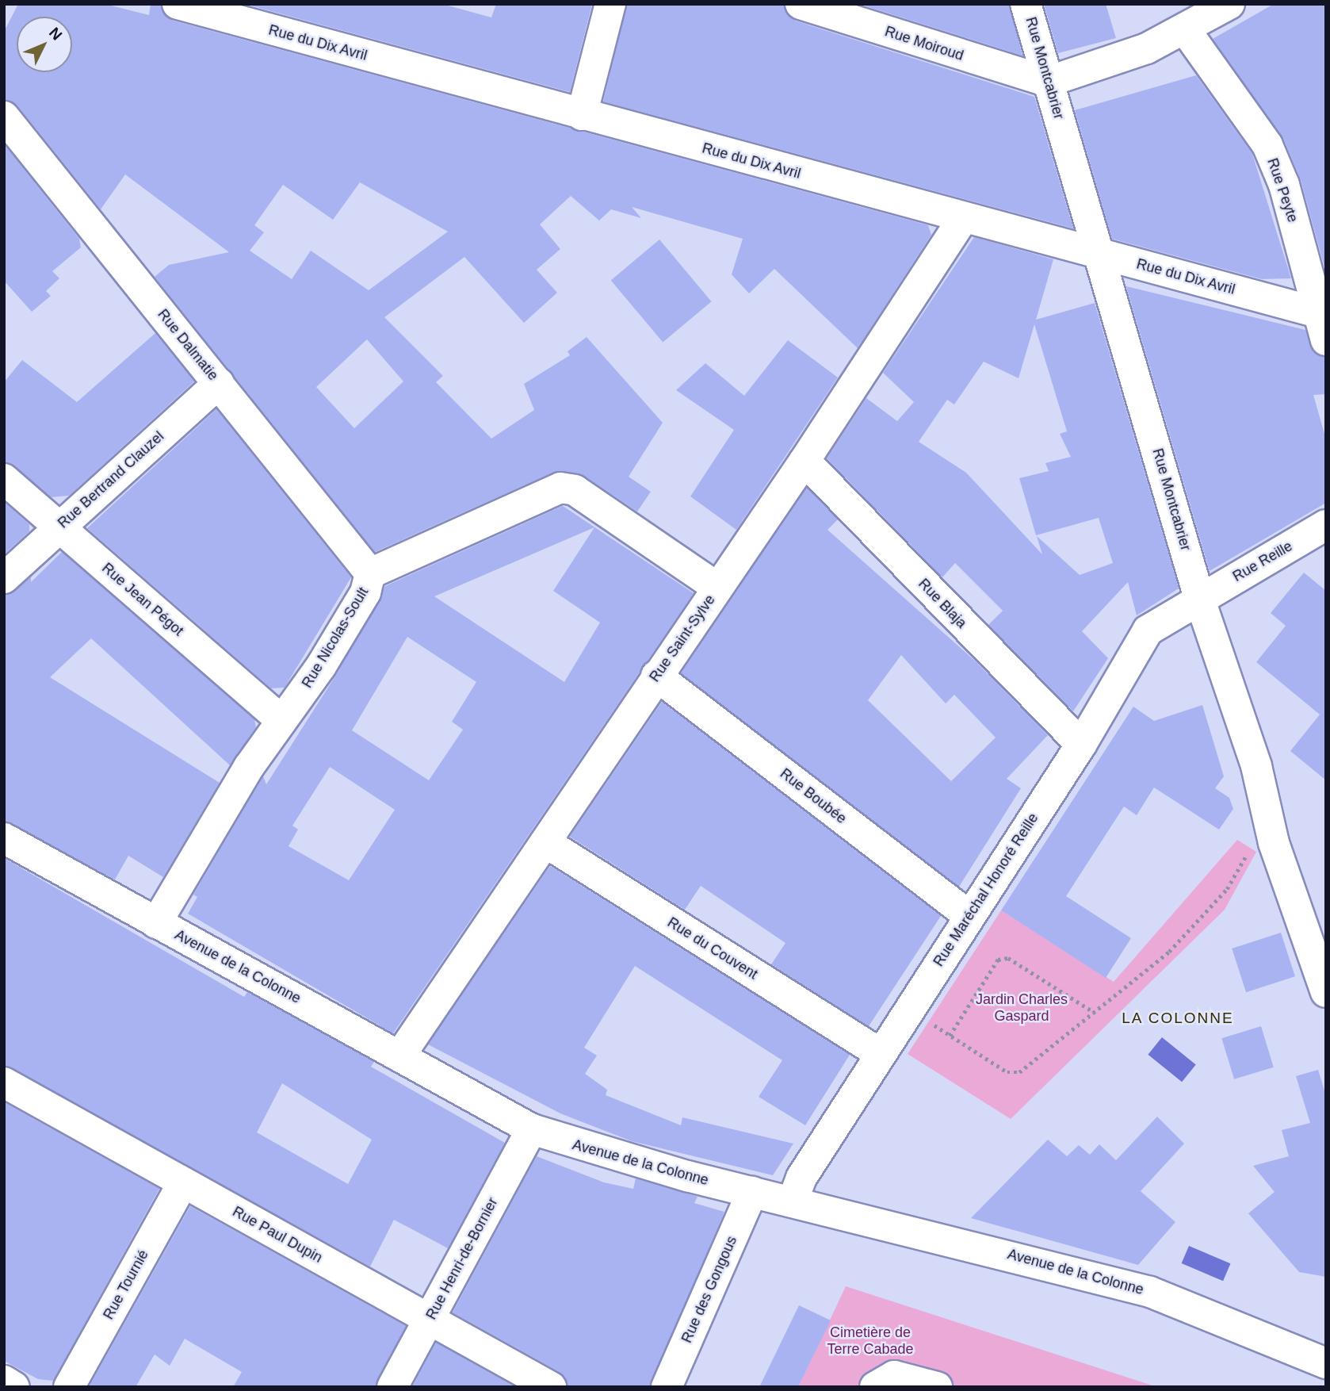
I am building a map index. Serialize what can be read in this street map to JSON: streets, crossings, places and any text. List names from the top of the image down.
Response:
{
  "streets": {
    "street": [
      "Rue du Dix Avril",
      "Rue Moiroud",
      "Rue Montcabrier",
      "Rue Peyte",
      "Rue Dalmatie",
      "Rue Bertrand Clauzel",
      "Rue Reille",
      "Rue Jean Pégot",
      "Rue Blaja",
      "Rue Nicolas-Soult",
      "Rue Saint-Sylve",
      "Rue Boubée",
      "Rue Maréchal Honoré Reille",
      "Rue du Couvent",
      "Avenue de la Colonne",
      "Rue Paul Dupin",
      "Rue Henri-de-Bornier",
      "Rue Tournié",
      "Rue des Gongous"
    ]
  },
  "crossings": [
    ["Rue du Dix Avril", "Rue Montcabrier"],
    ["Rue du Dix Avril", "Rue Peyte"],
    ["Rue du Dix Avril", "Rue Saint-Sylve"],
    ["Rue Moiroud", "Rue Montcabrier"],
    ["Rue Montcabrier", "Rue Reille"],
    ["Rue Montcabrier", "Rue Maréchal Honoré Reille"],
    ["Rue Dalmatie", "Rue Bertrand Clauzel"],
    ["Rue Dalmatie", "Rue Nicolas-Soult"],
    ["Rue Bertrand Clauzel", "Rue Jean Pégot"],
    ["Rue Reille", "Rue Maréchal Honoré Reille"],
    ["Rue Jean Pégot", "Rue Nicolas-Soult"],
    ["Rue Blaja", "Rue Saint-Sylve"],
    ["Rue Blaja", "Rue Maréchal Honoré Reille"],
    ["Rue Nicolas-Soult", "Rue Saint-Sylve"],
    ["Rue Nicolas-Soult", "Avenue de la Colonne"],
    ["Rue Saint-Sylve", "Rue Boubée"],
    ["Rue Saint-Sylve", "Rue du Couvent"],
    ["Rue Saint-Sylve", "Avenue de la Colonne"],
    ["Rue Boubée", "Rue Maréchal Honoré Reille"],
    ["Rue Maréchal Honoré Reille", "Rue du Couvent"],
    ["Rue Maréchal Honoré Reille", "Avenue de la Colonne"],
    ["Avenue de la Colonne", "Rue Henri-de-Bornier"],
    ["Avenue de la Colonne", "Rue des Gongous"],
    ["Rue Paul Dupin", "Rue Henri-de-Bornier"],
    ["Rue Paul Dupin", "Rue Tournié"]
  ],
  "districts": ["LA COLONNE"],
  "parks": ["Jardin Charles Gaspard", "Cimetière de Terre Cabade"],
  "north": "top right"
}
